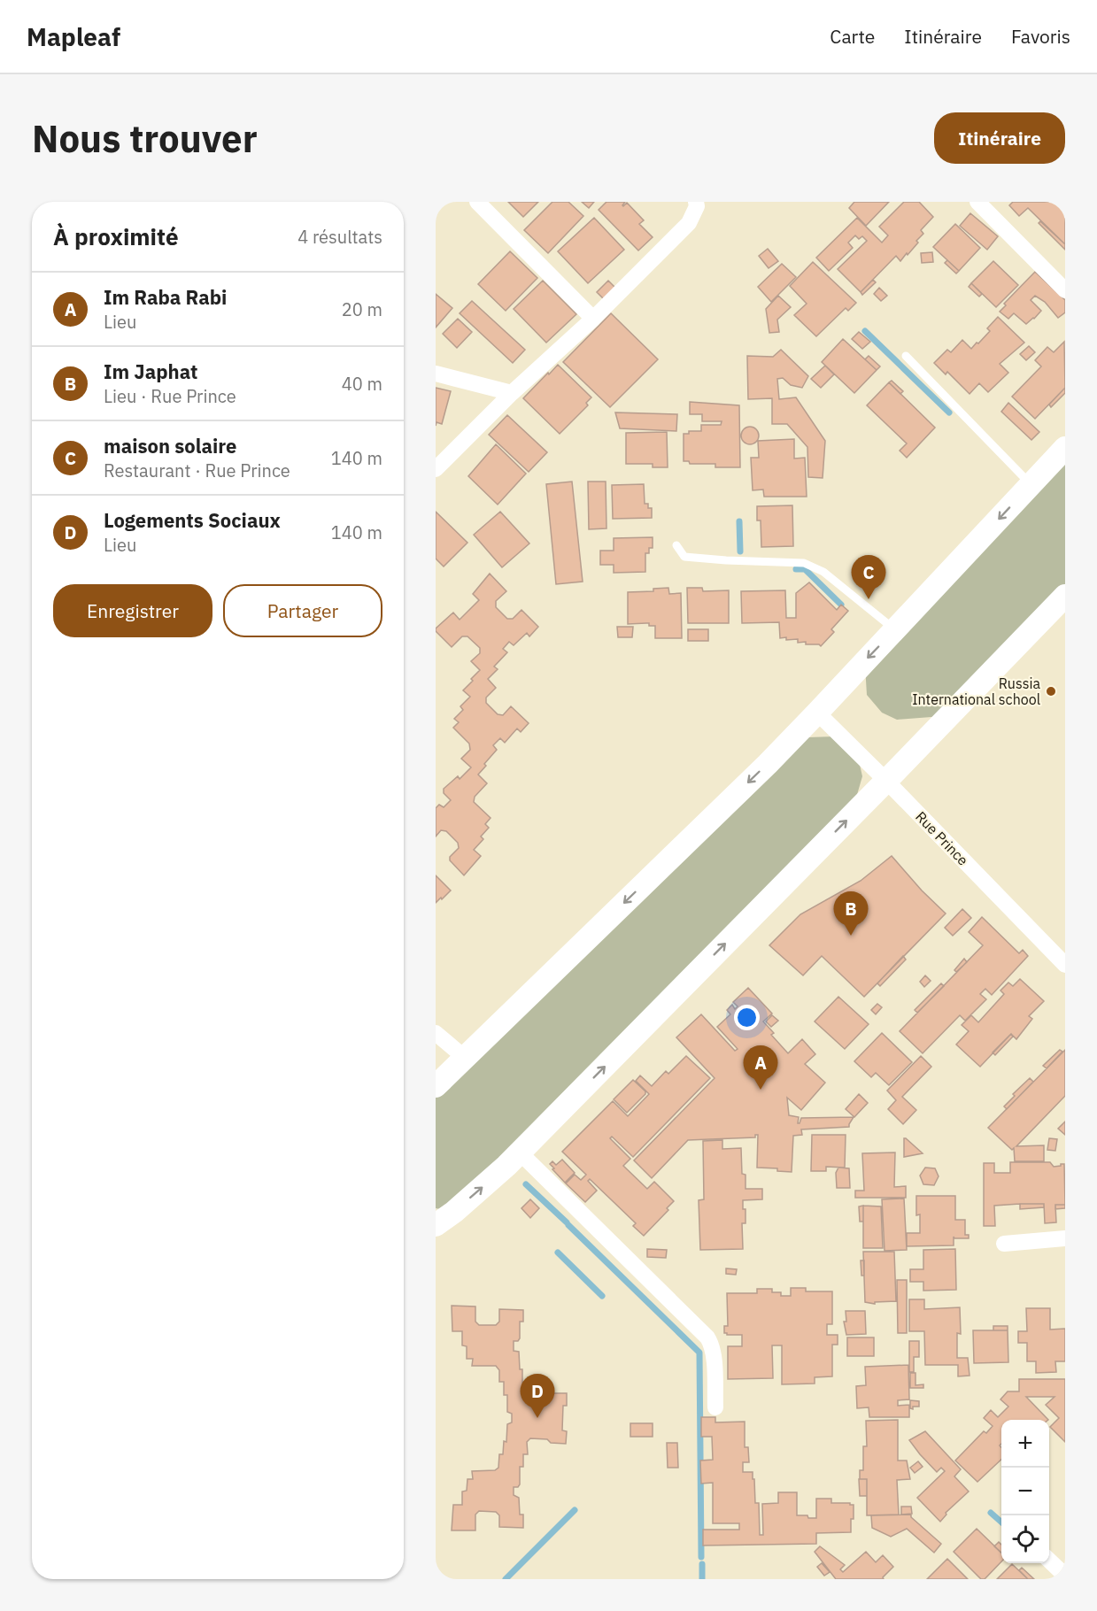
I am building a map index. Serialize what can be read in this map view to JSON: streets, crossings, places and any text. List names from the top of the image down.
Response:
{
  "streets": {
    "street": ["Rue Prince"]
  },
  "places": ["Russia International school"],
  "page": {
    "header": "Mapleaf",
    "nav": ["Carte", "Itinéraire", "Favoris"],
    "buttons": [
      "Itinéraire",
      ["Enregistrer", "Partager"]
    ],
    "title": "Nous trouver",
    "heading": ["À proximité", "4 résultats"],
    "list": [
      {
        "mark": "A",
        "name": "Im Raba Rabi",
        "note": "Lieu",
        "value": "20 m"
      },
      {
        "mark": "B",
        "name": "Im Japhat",
        "note": "Lieu · Rue Prince",
        "value": "40 m"
      },
      {
        "mark": "C",
        "name": "maison solaire",
        "note": "Restaurant · Rue Prince",
        "value": "140 m"
      },
      {
        "mark": "D",
        "name": "Logements Sociaux",
        "note": "Lieu",
        "value": "140 m"
      }
    ],
    "pins": [
      "C",
      "B",
      "A",
      "D"
    ],
    "map_buttons": ["+", "−"]
  }
}
